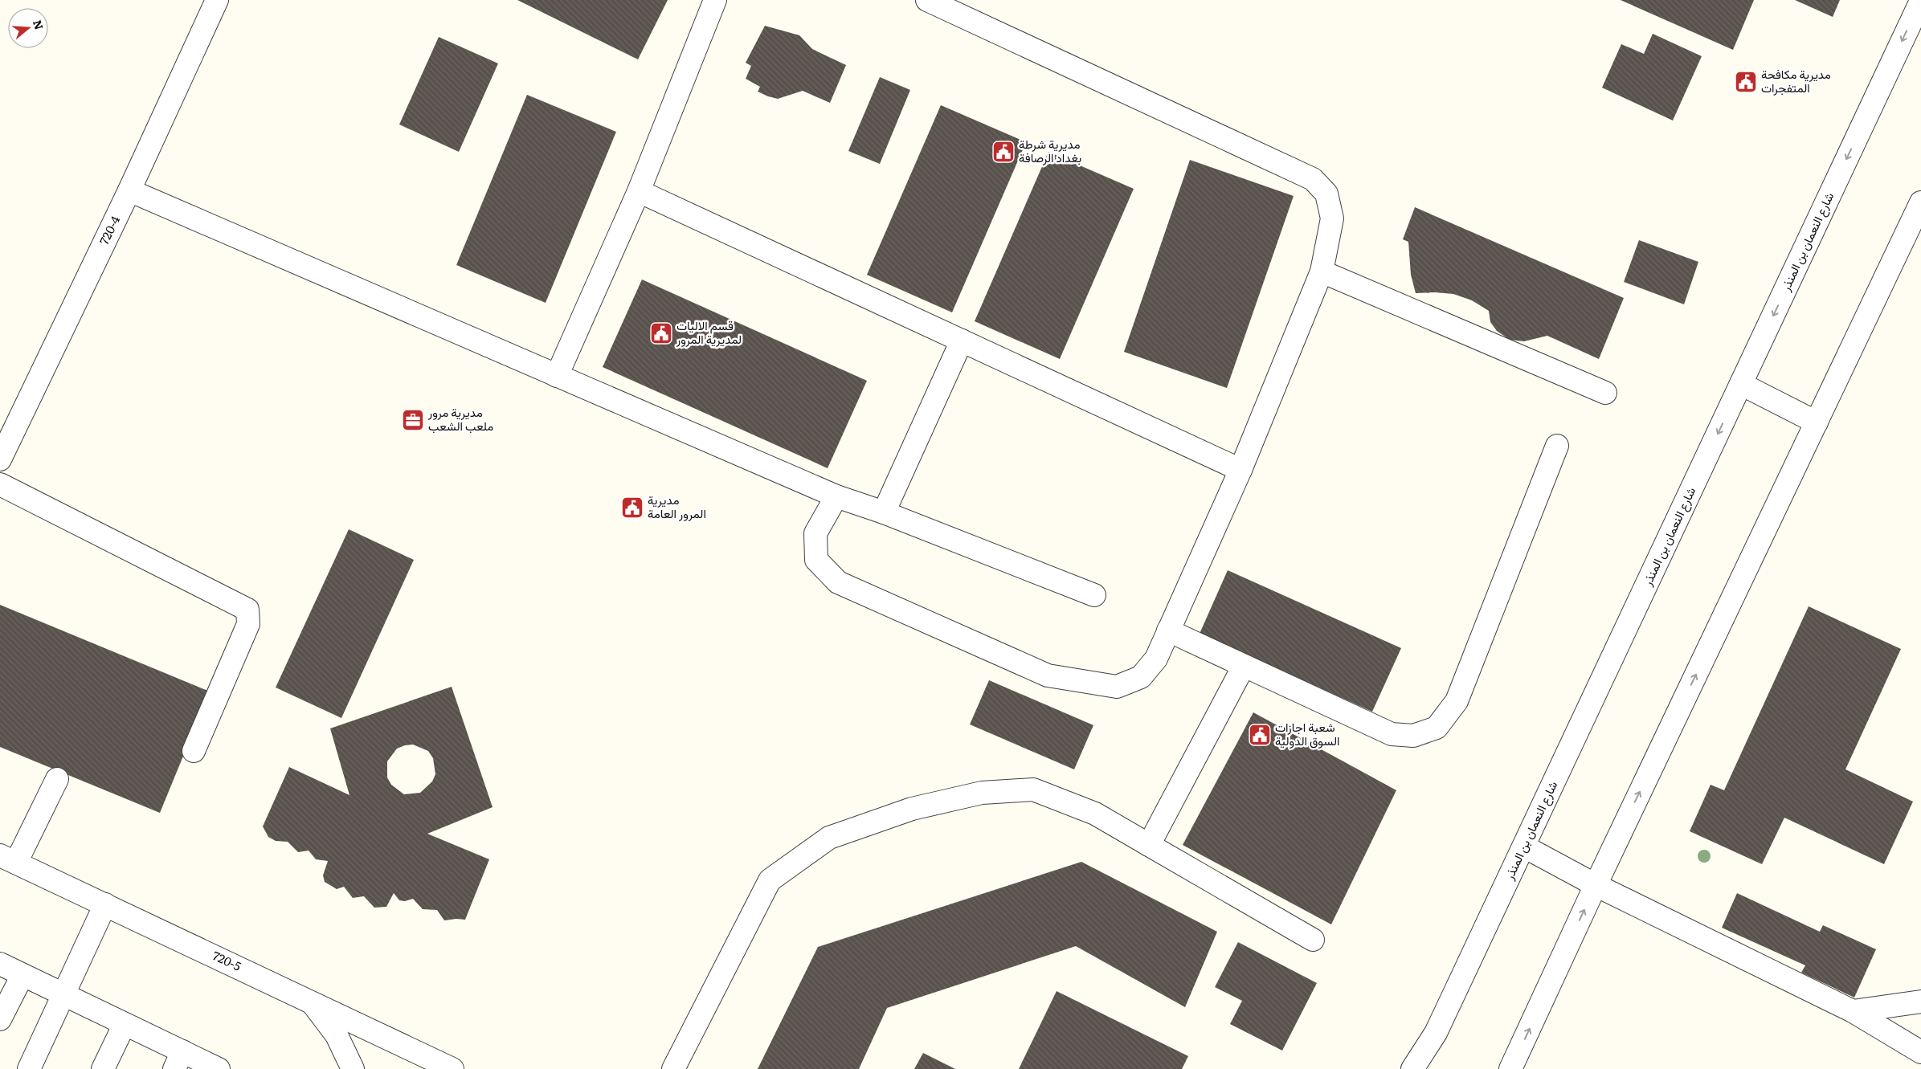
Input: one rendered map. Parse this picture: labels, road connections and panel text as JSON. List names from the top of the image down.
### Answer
{
  "streets": {
    "street": ["720-4", "شارع النعمان بن المنذر", "720-5"]
  },
  "places": {
    "public building": [
      "مديرية مكافحة المتفجرات",
      "مديرية شرطة بغداد الرصافة",
      "قسم الاليات لمديرية المرور",
      "مديرية المرور العامة",
      "شعبة اجازات السوق الدولية"
    ],
    "office": ["مديرية مرور ملعب الشعب"]
  },
  "north": "right"
}
